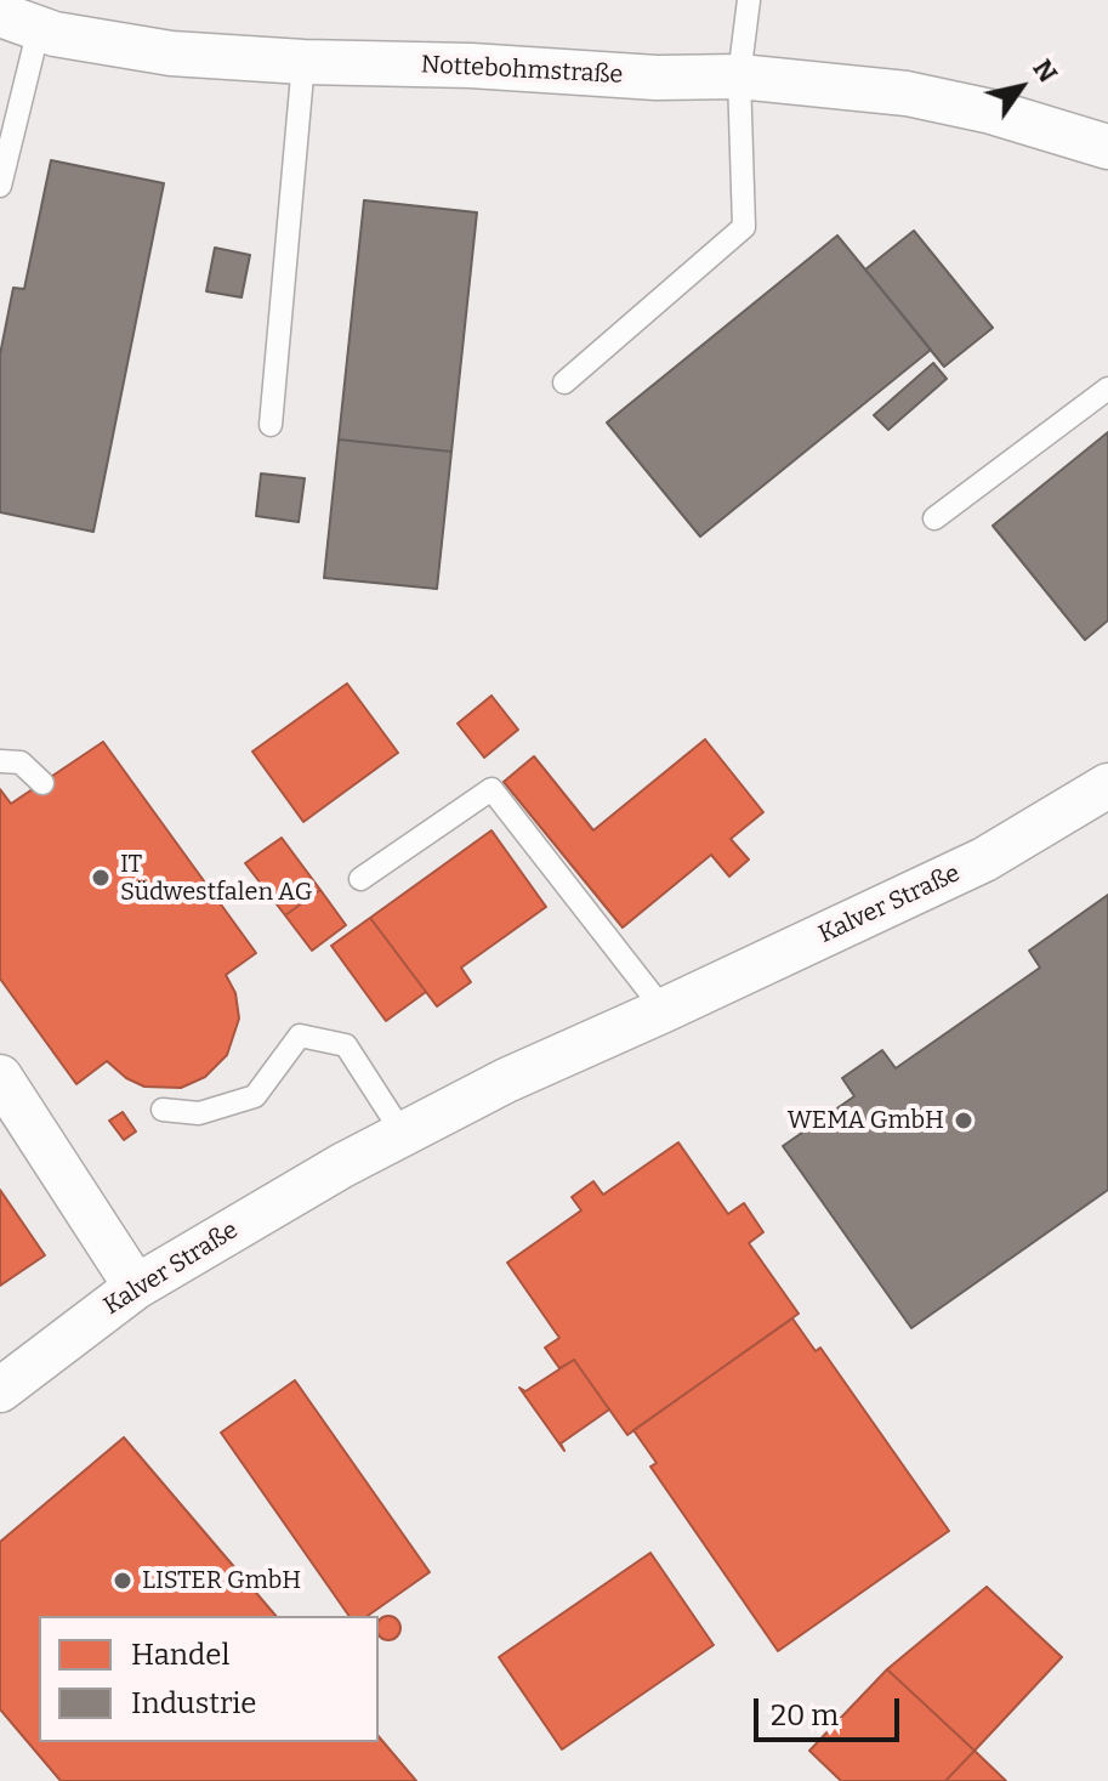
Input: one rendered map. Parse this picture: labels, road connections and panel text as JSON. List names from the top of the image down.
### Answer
{
  "streets": {
    "street": ["Nottebohmstraße", "Kalver Straße"]
  },
  "places": ["IT Südwestfalen AG", "WEMA GmbH", "LISTER GmbH"],
  "legend": ["Handel", "Industrie"],
  "scale_bar": "20 m",
  "north": "top right"
}
